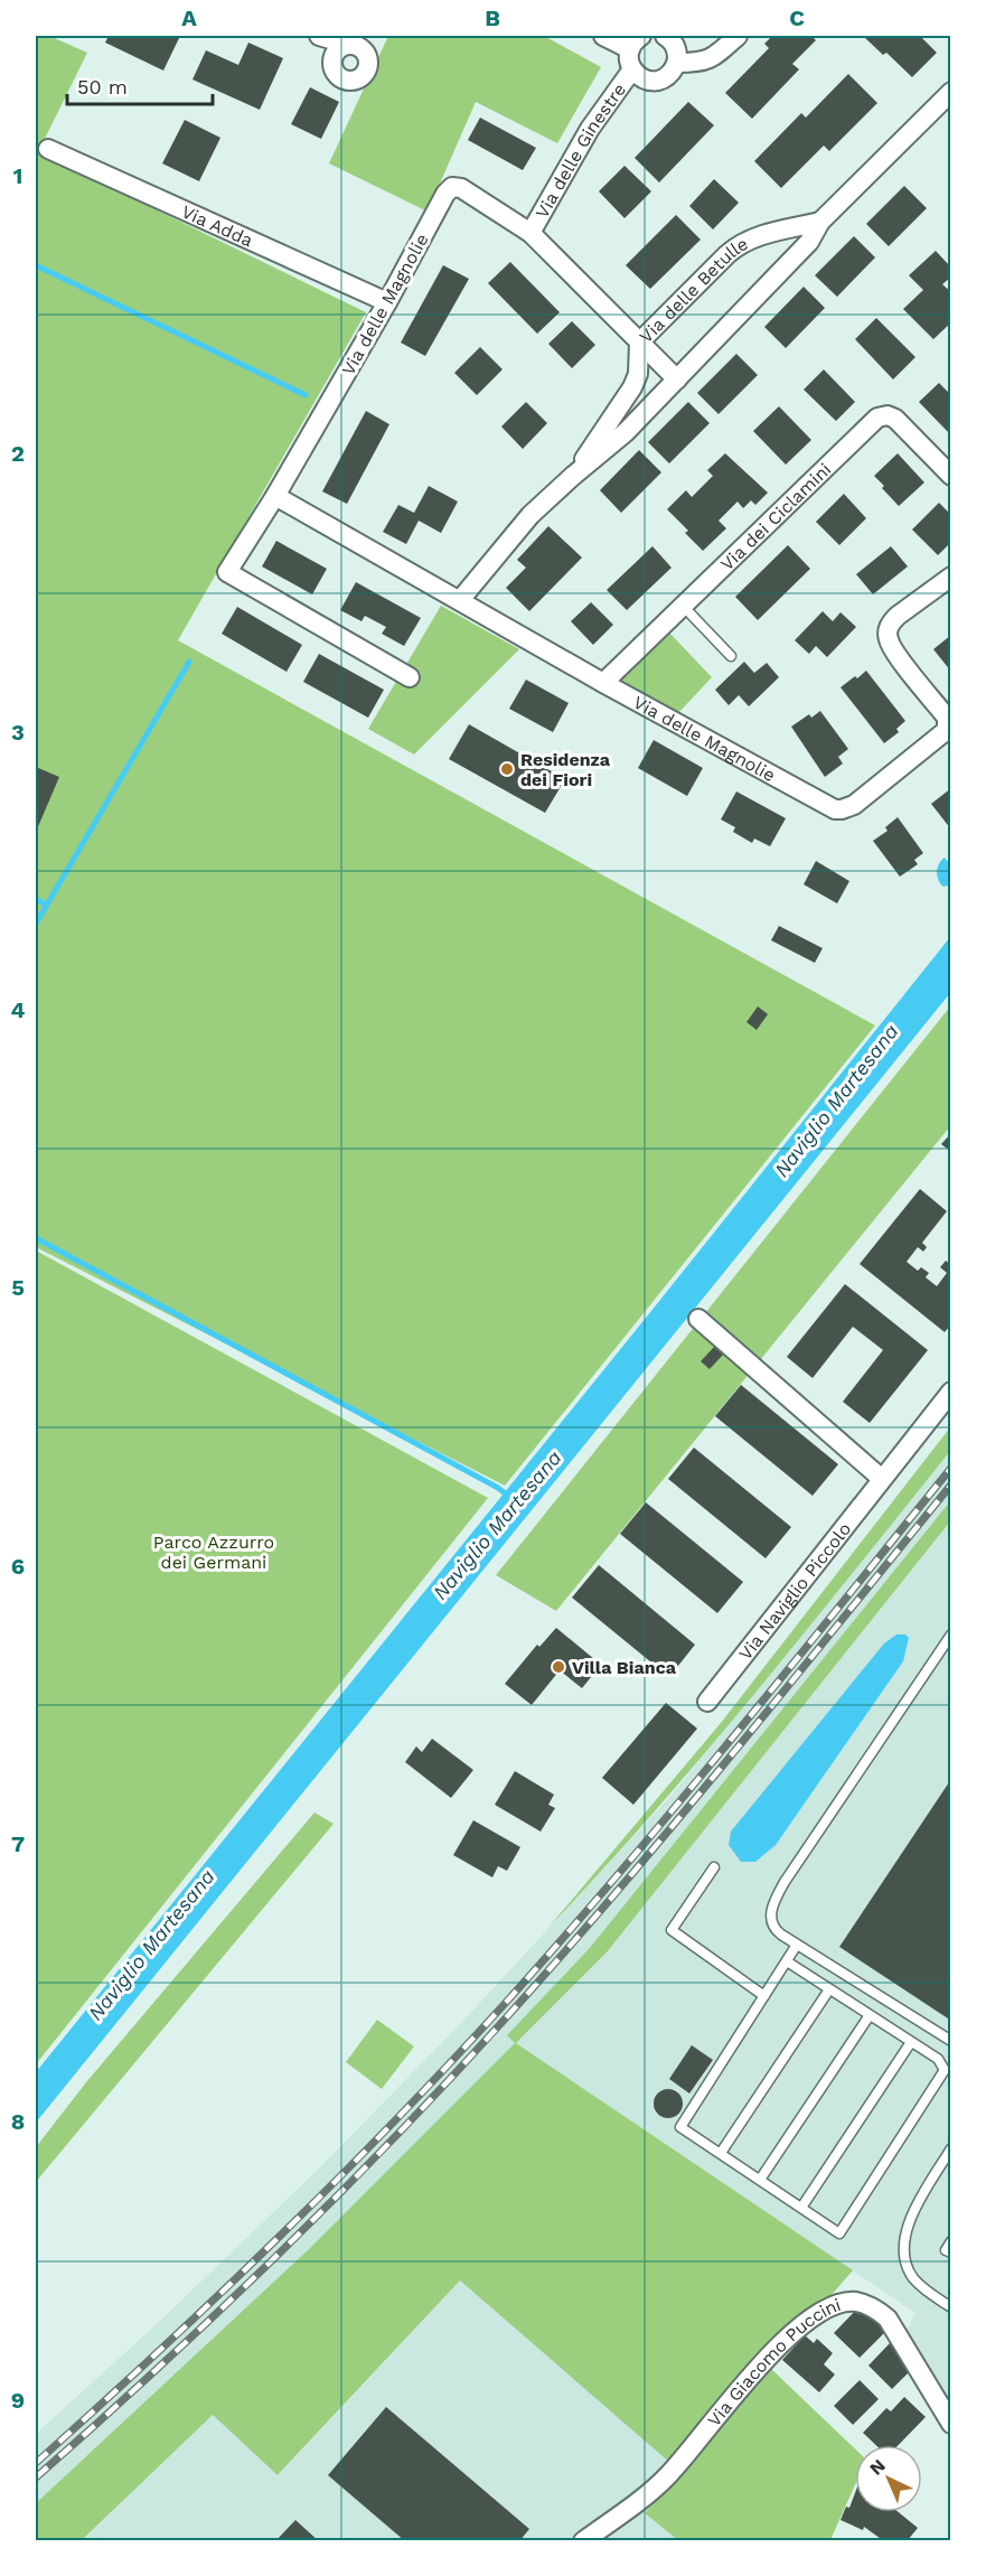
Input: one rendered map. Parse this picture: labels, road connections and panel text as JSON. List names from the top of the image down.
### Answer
{
  "streets": {
    "street": [
      "Via delle Ginestre",
      "Via Adda",
      "Via delle Betulle",
      "Via delle Magnolie",
      "Via dei Ciclamini",
      "Via Naviglio Piccolo",
      "Via Giacomo Puccini"
    ]
  },
  "crossings": [
    ["Via delle Ginestre", "Via delle Betulle"],
    ["Via delle Ginestre", "Via delle Magnolie"],
    ["Via Adda", "Via delle Magnolie"],
    ["Via delle Betulle", "Via delle Magnolie"],
    ["Via delle Magnolie", "Via dei Ciclamini"]
  ],
  "water": ["Naviglio Martesana"],
  "parks": ["Parco Azzurro dei Germani"],
  "places": ["Residenza dei Fiori", "Villa Bianca"],
  "scale_bar": "50 m",
  "north": "top left",
  "grid": {
    "columns": ["A", "B", "C"],
    "rows": [
      "1",
      "2",
      "3",
      "4",
      "5",
      "6",
      "7",
      "8",
      "9"
    ]
  }
}
